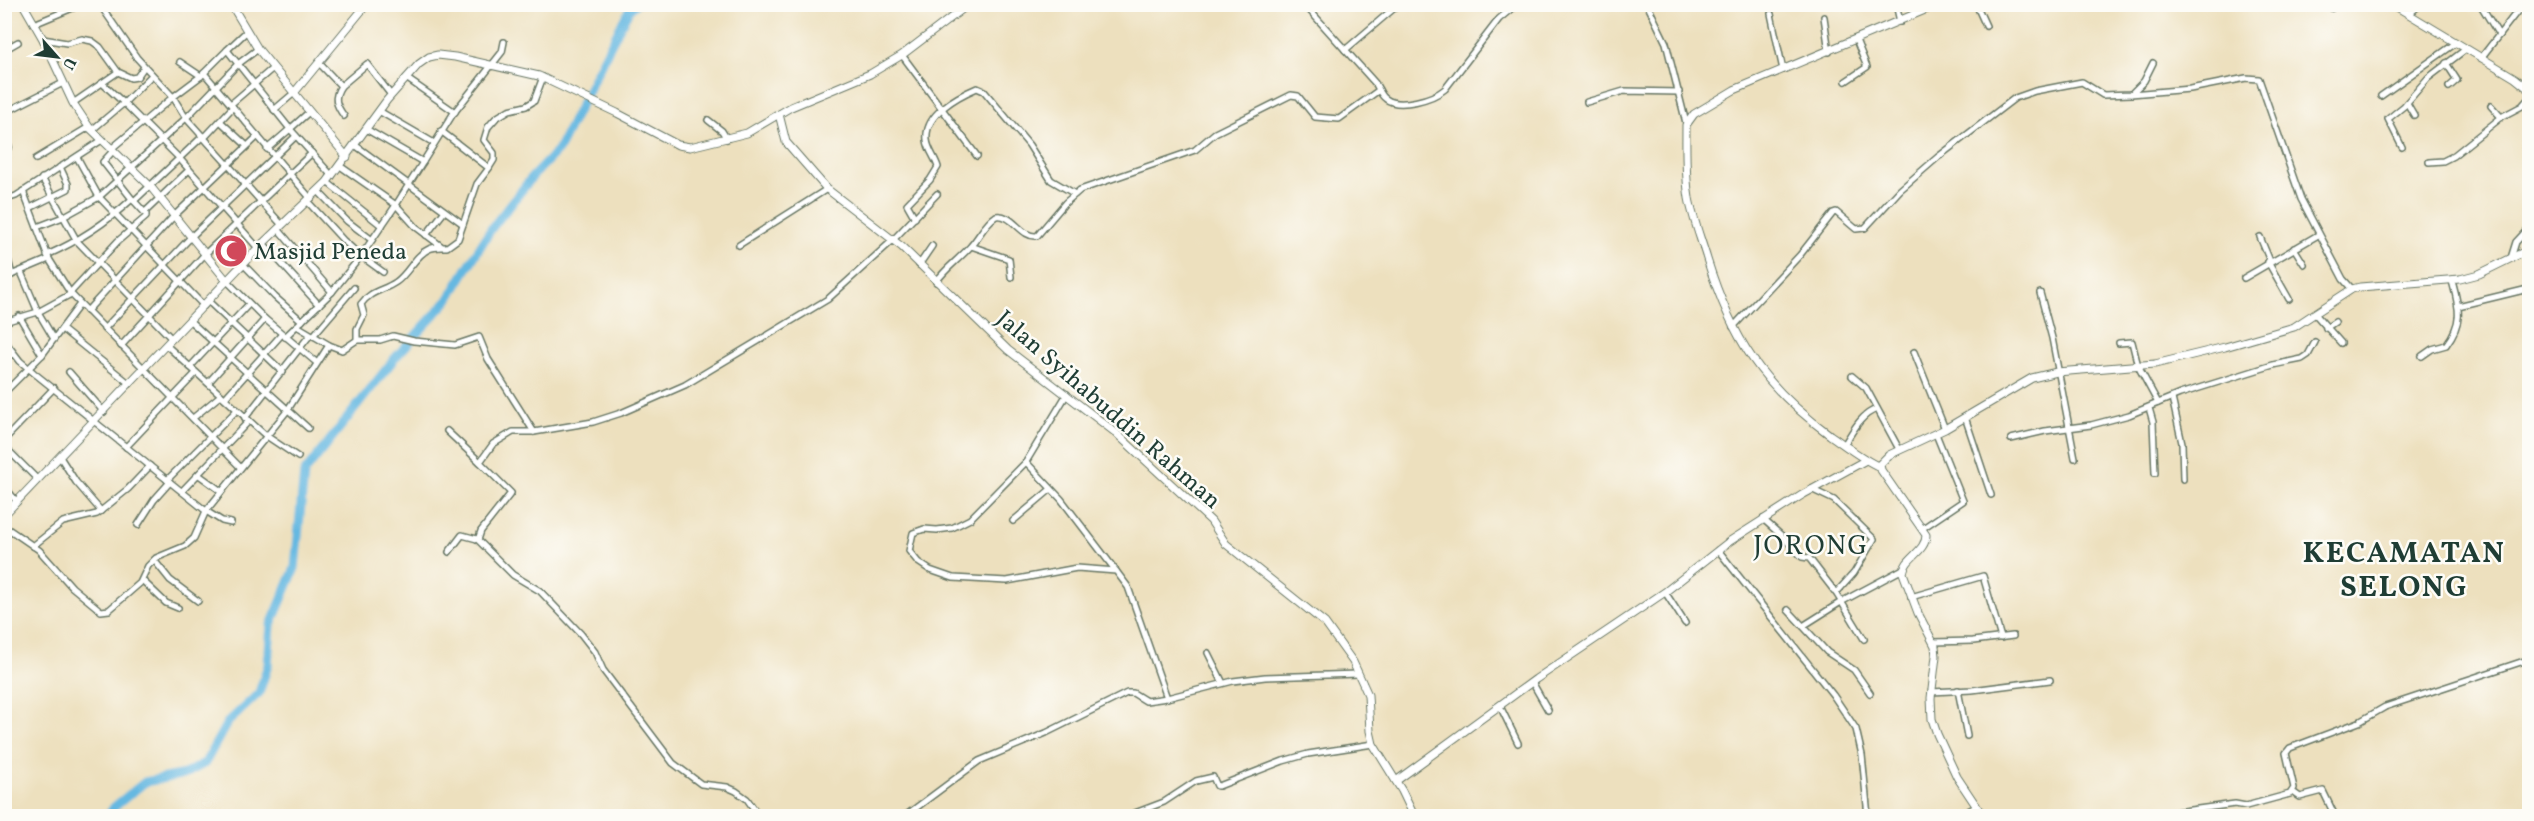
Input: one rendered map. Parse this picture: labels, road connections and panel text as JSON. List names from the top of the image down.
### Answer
{
  "streets": {
    "street": ["Jalan Syihabuddin Rahman"]
  },
  "districts": ["JORONG", "KECAMATAN SELONG"],
  "places": {
    "mosque": ["Masjid Peneda"]
  },
  "north": "bottom right"
}
